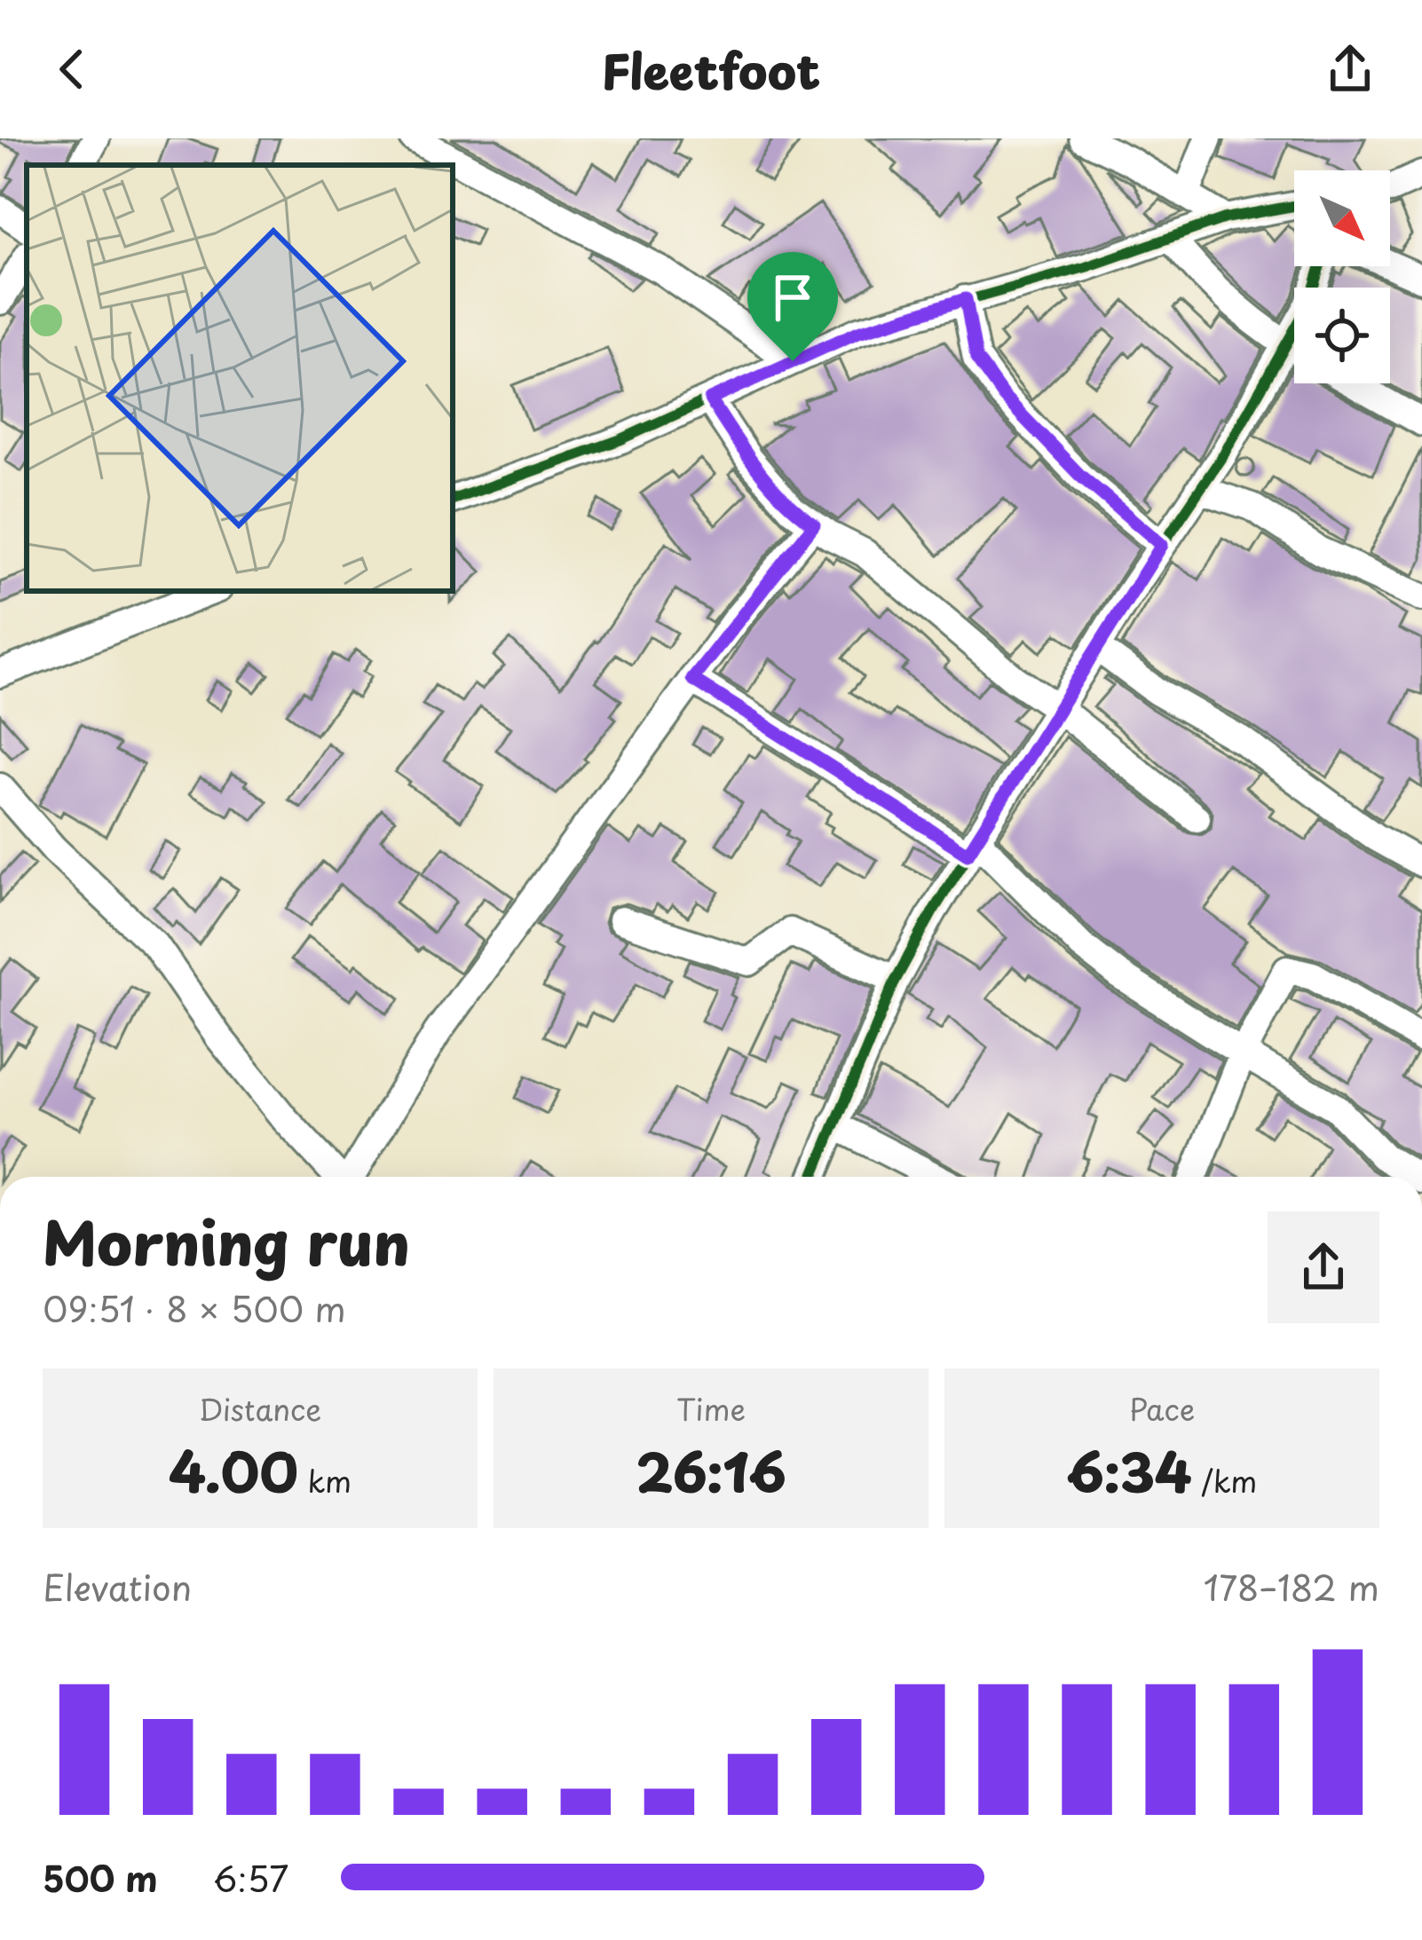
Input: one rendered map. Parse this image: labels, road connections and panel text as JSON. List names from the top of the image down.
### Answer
{
  "north": "bottom right",
  "page": {
    "header": "Fleetfoot",
    "heading": ["Morning run", "09:51 · 8 × 500 m"],
    "stats": [
      ["Distance", "4.00 km"],
      ["Time", "26:16"],
      ["Pace", "6:34 /km"]
    ],
    "chart": ["Elevation", "178–182 m"],
    "list": [
      {
        "name": "500 m",
        "note": "6:57"
      }
    ]
  }
}
